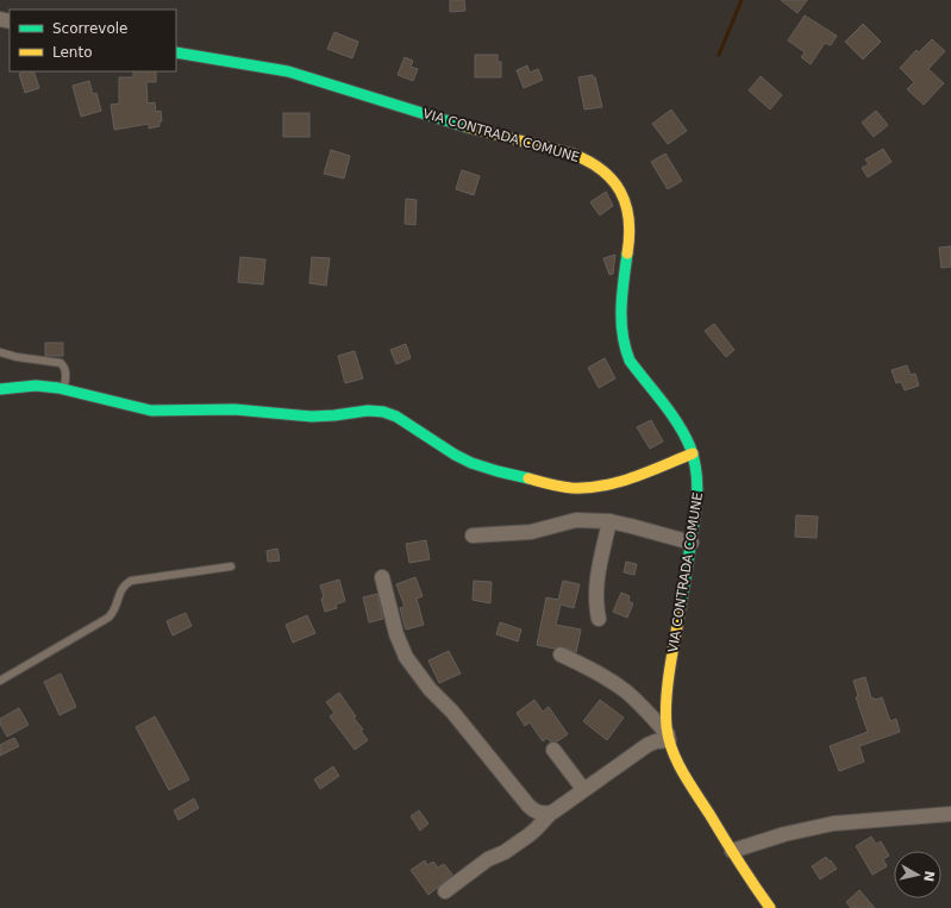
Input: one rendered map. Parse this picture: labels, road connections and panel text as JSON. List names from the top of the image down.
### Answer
{
  "streets": {
    "street": ["VIA CONTRADA COMUNE"]
  },
  "legend": ["Scorrevole", "Lento"],
  "north": "right"
}
